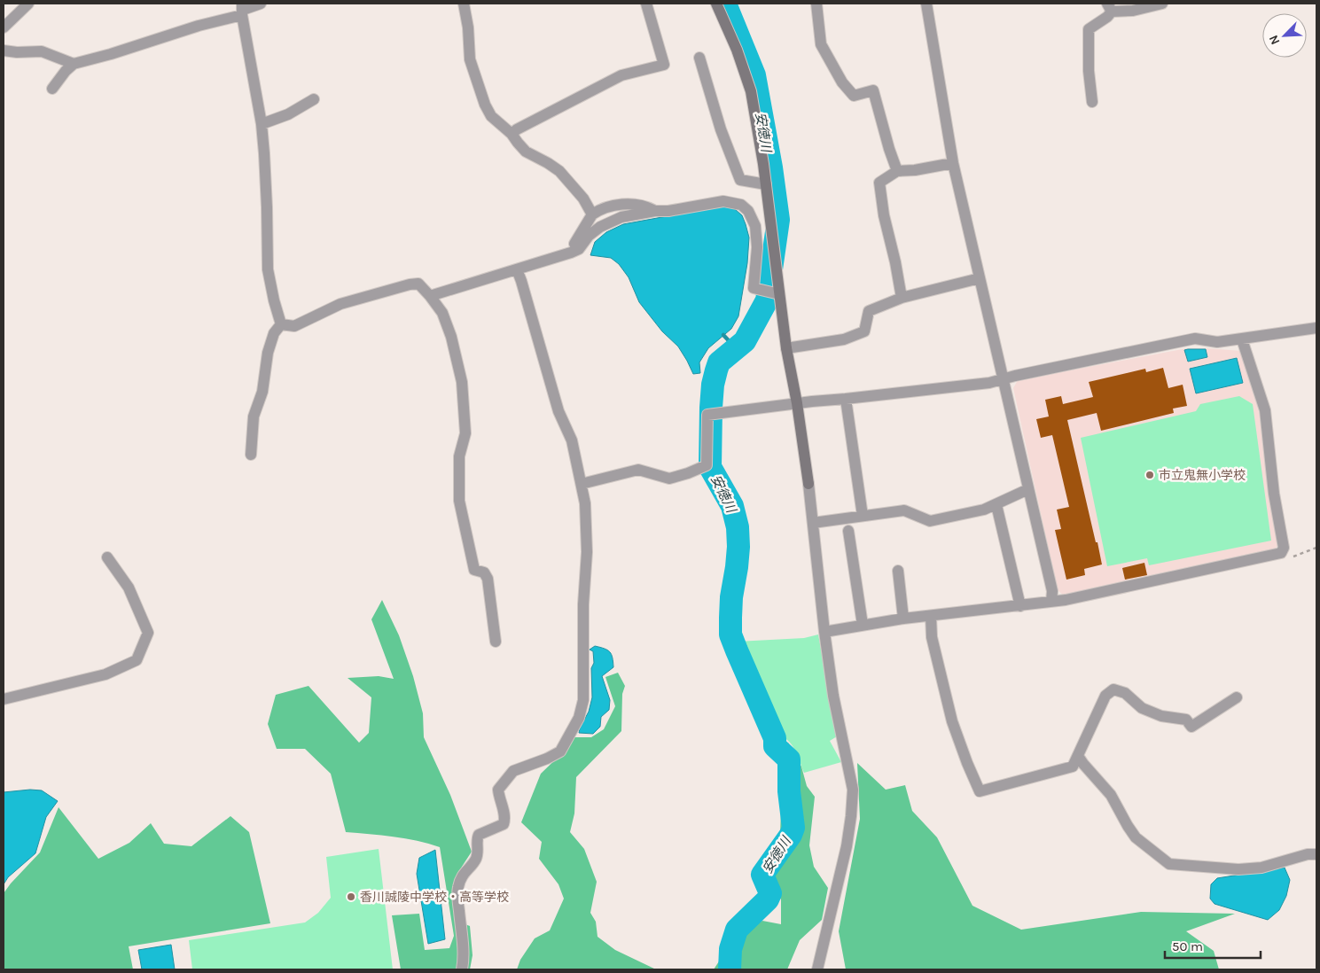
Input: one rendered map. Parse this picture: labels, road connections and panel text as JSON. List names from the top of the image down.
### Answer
{
  "water": ["安徳川"],
  "places": ["市立鬼無小学校", "香川誠陵中学校・高等学校"],
  "scale_bar": "50 m",
  "north": "bottom left"
}
